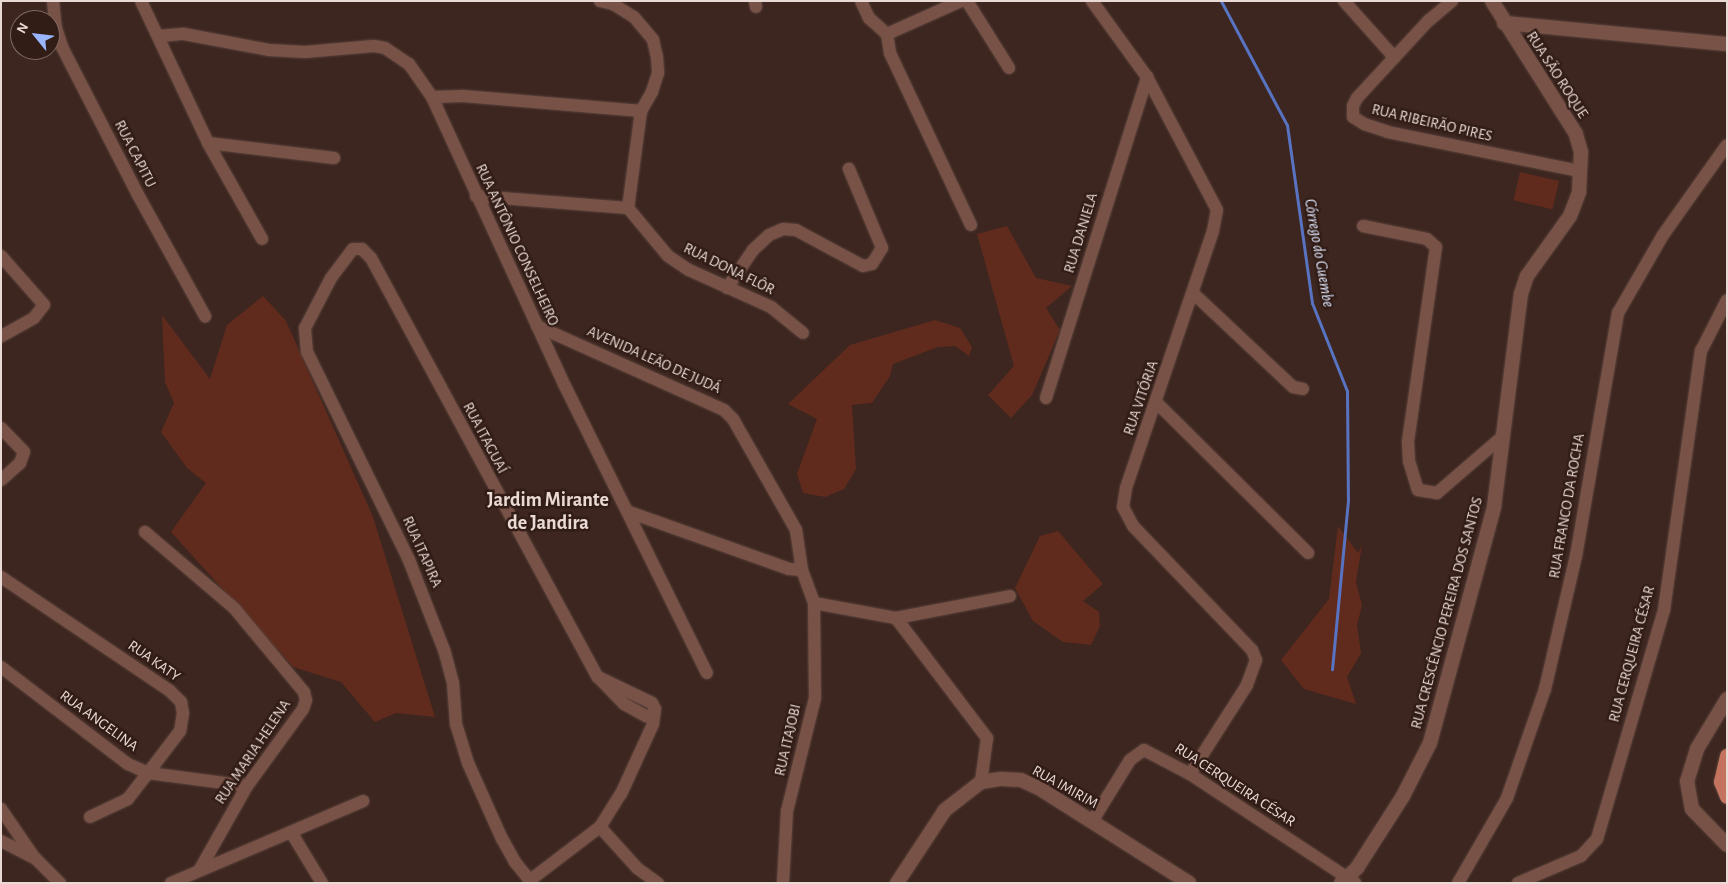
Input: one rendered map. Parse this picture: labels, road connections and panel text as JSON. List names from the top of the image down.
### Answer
{
  "streets": {
    "street": [
      "RUA SÃO ROQUE",
      "RUA RIBEIRÃO PIRES",
      "RUA CAPITU",
      "RUA DANIELA",
      "RUA ANTÔNIO CONSELHEIRO",
      "RUA DONA FLÔR",
      "AVENIDA LEÃO DE JUDÁ",
      "RUA VITÓRIA",
      "RUA ITAGUAÍ",
      "RUA FRANCO DA ROCHA",
      "RUA ITAPIRA",
      "RUA CRESCÊNCIO PEREIRA DOS SANTOS",
      "RUA CERQUEIRA CÉSAR",
      "RUA KATY",
      "RUA ANGELINA",
      "RUA ITAJOBI",
      "RUA MARIA HELENA",
      "RUA IMIRIM"
    ]
  },
  "crossings": [
    ["RUA SÃO ROQUE", "RUA RIBEIRÃO PIRES"],
    ["RUA SÃO ROQUE", "RUA CRESCÊNCIO PEREIRA DOS SANTOS"],
    ["RUA RIBEIRÃO PIRES", "RUA CRESCÊNCIO PEREIRA DOS SANTOS"],
    ["RUA DANIELA", "RUA VITÓRIA"],
    ["RUA ANTÔNIO CONSELHEIRO", "AVENIDA LEÃO DE JUDÁ"],
    ["AVENIDA LEÃO DE JUDÁ", "RUA ITAJOBI"],
    ["RUA VITÓRIA", "RUA CERQUEIRA CÉSAR"],
    ["RUA ITAGUAÍ", "RUA ITAPIRA"],
    ["RUA CRESCÊNCIO PEREIRA DOS SANTOS", "RUA CERQUEIRA CÉSAR"],
    ["RUA CERQUEIRA CÉSAR", "RUA IMIRIM"],
    ["RUA KATY", "RUA ANGELINA"],
    ["RUA ANGELINA", "RUA MARIA HELENA"]
  ],
  "districts": ["Jardim Mirante de Jandira"],
  "water": ["Córrego do Guembe"],
  "north": "top left"
}
